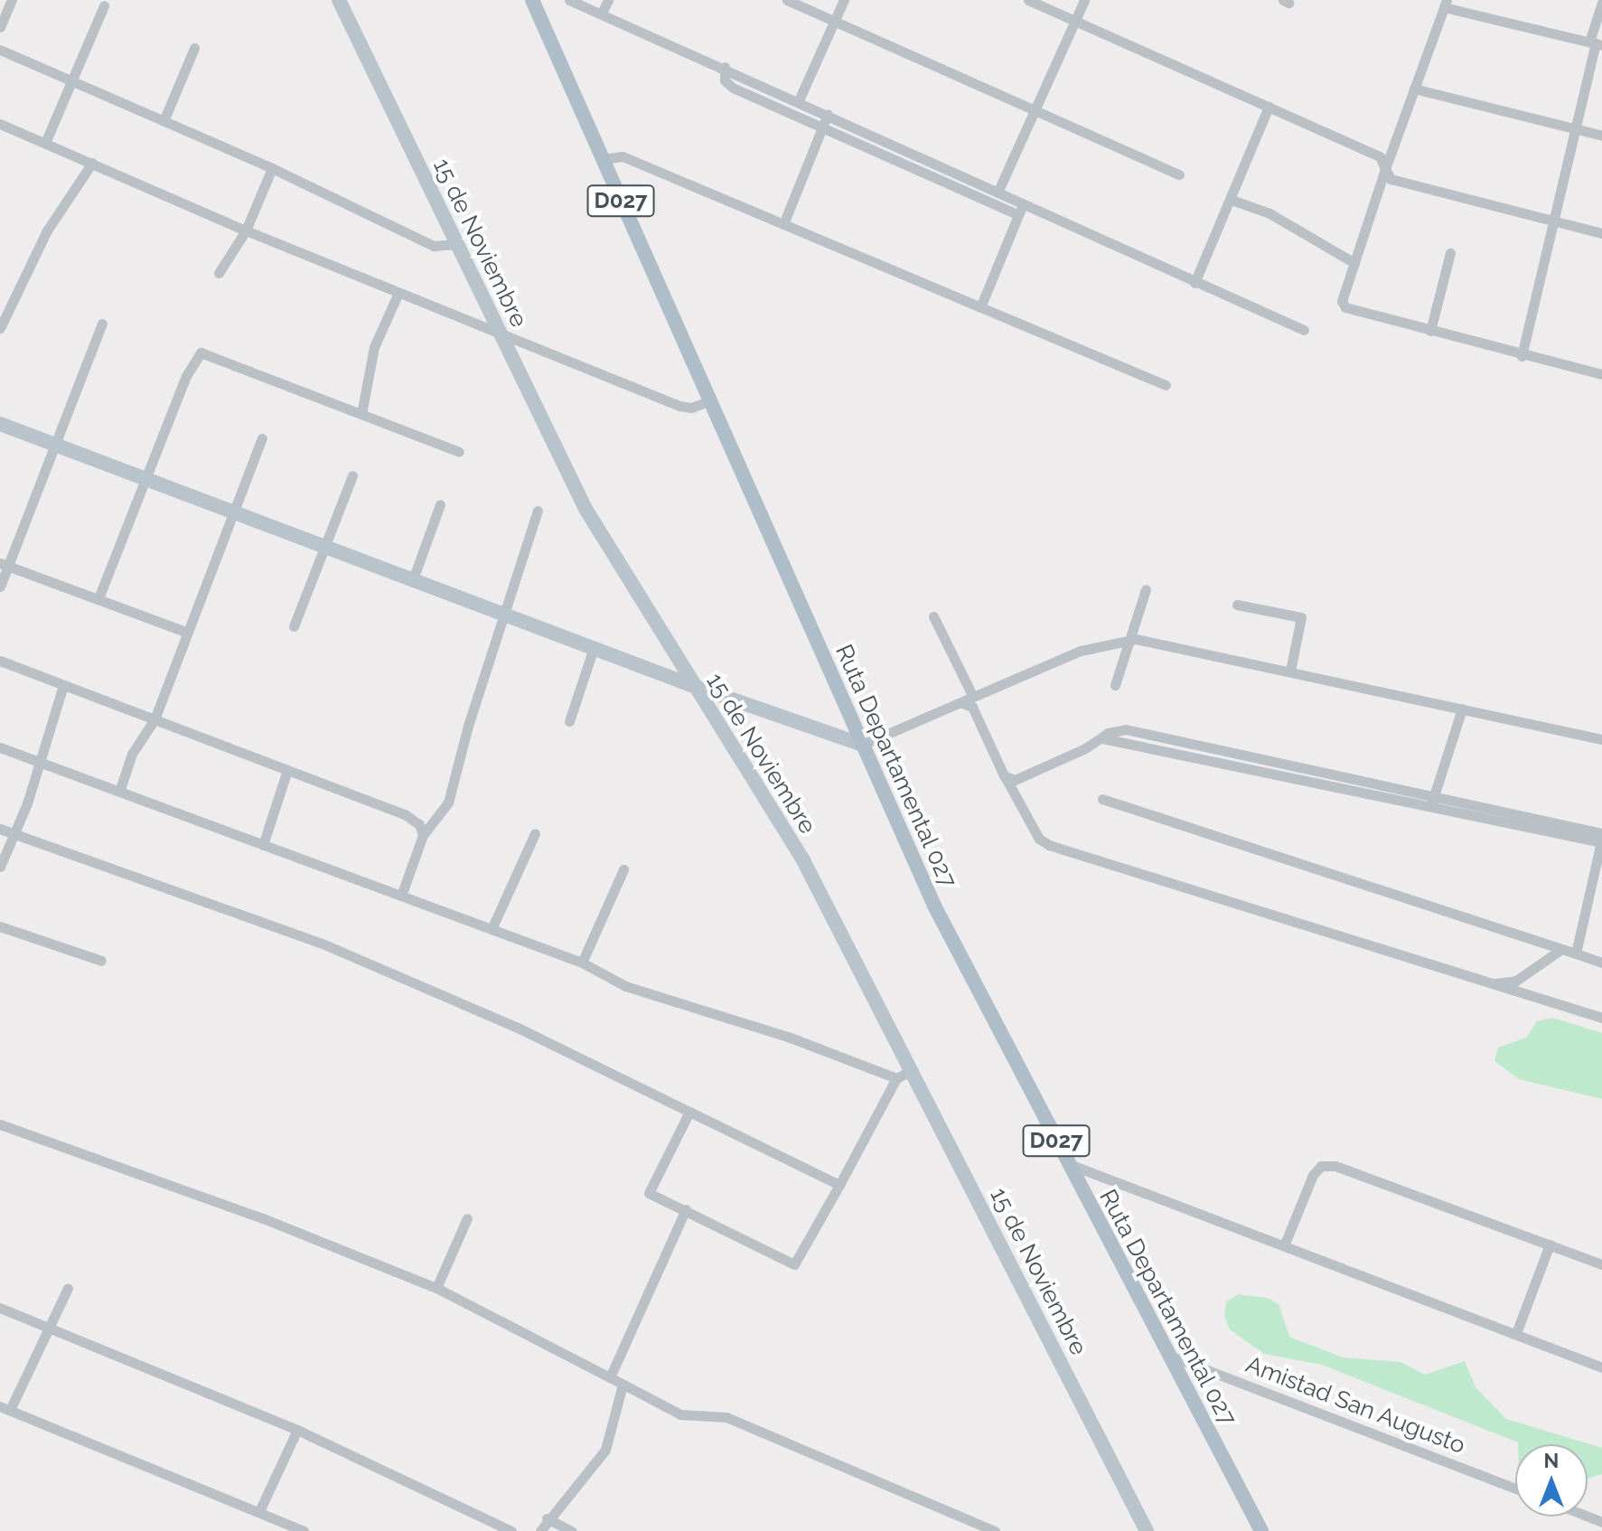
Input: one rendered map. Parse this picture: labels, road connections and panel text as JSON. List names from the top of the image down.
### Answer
{
  "streets": {
    "main road": ["D027", "Ruta Departamental 027"],
    "street": ["15 de Noviembre", "Amistad San Augusto"]
  },
  "crossings": [
    ["Ruta Departamental 027", "Amistad San Augusto"]
  ],
  "north": "top"
}
